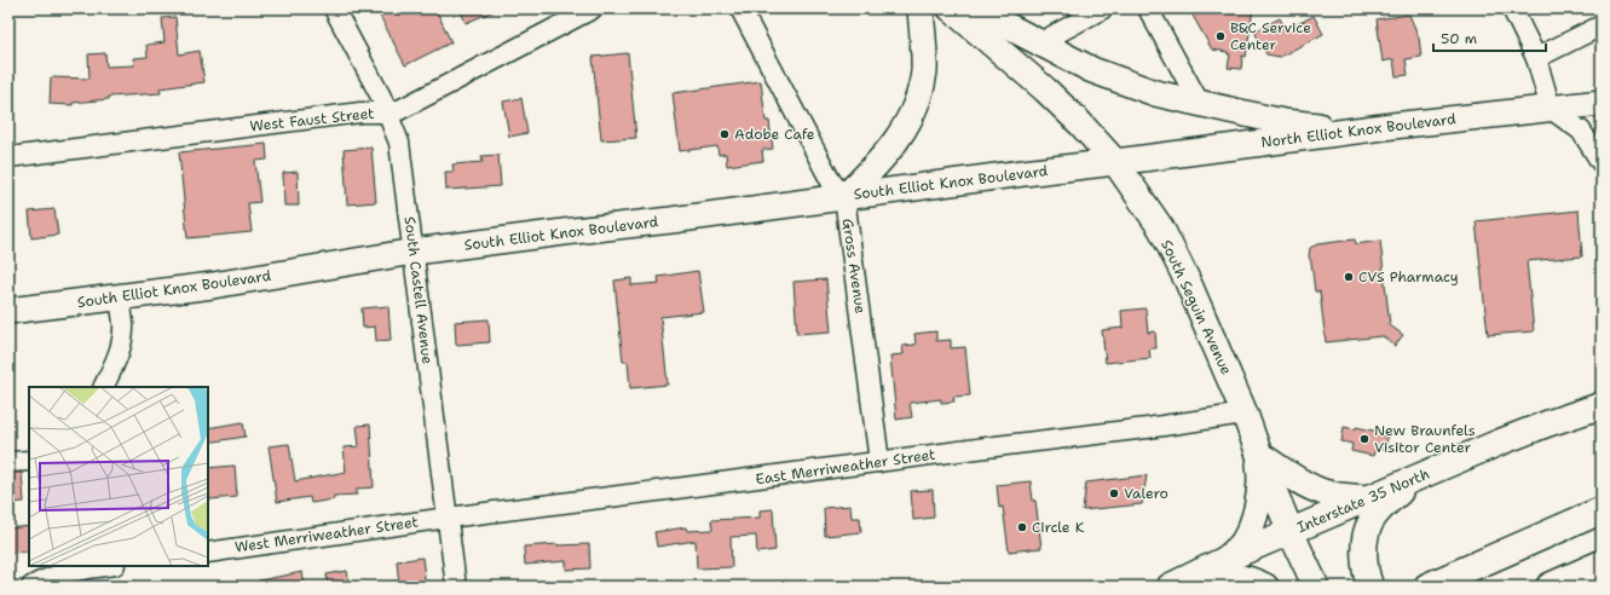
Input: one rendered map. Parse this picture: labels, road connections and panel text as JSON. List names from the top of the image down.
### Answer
{
  "streets": {
    "main road": [
      "North Elliot Knox Boulevard",
      "South Elliot Knox Boulevard",
      "South Seguin Avenue",
      "Interstate 35 North"
    ],
    "street": [
      "West Faust Street",
      "Gross Avenue",
      "South Castell Avenue",
      "East Merriweather Street",
      "West Merriweather Street"
    ]
  },
  "crossings": [
    ["West Faust Street", "South Castell Avenue"],
    ["North Elliot Knox Boulevard", "South Elliot Knox Boulevard"],
    ["North Elliot Knox Boulevard", "South Seguin Avenue"],
    ["South Elliot Knox Boulevard", "Gross Avenue"],
    ["South Elliot Knox Boulevard", "South Castell Avenue"],
    ["South Elliot Knox Boulevard", "South Seguin Avenue"],
    ["Gross Avenue", "East Merriweather Street"],
    ["South Castell Avenue", "East Merriweather Street"],
    ["South Castell Avenue", "West Merriweather Street"],
    ["South Seguin Avenue", "East Merriweather Street"],
    ["South Seguin Avenue", "Interstate 35 North"],
    ["East Merriweather Street", "West Merriweather Street"]
  ],
  "places": [
    "B&C Service Center",
    "Adobe Cafe",
    "CVS Pharmacy",
    "New Braunfels Visitor Center",
    "Valero",
    "Circle K"
  ],
  "scale_bar": "50 m"
}
